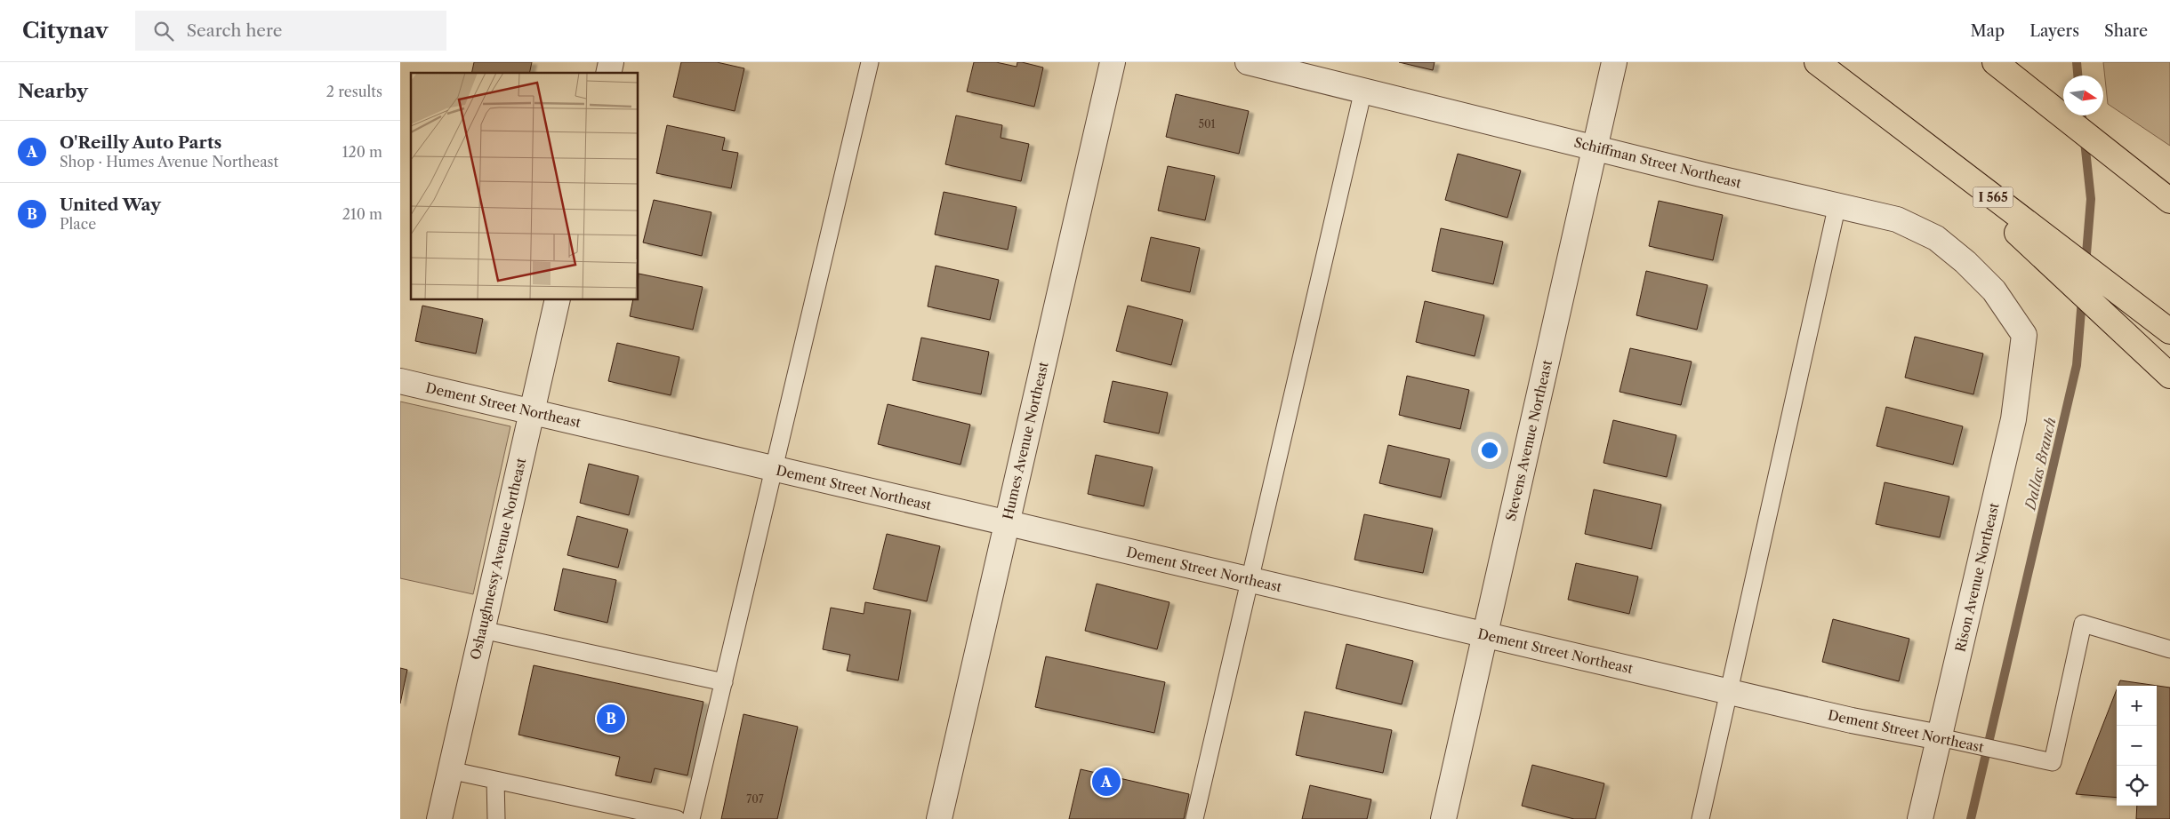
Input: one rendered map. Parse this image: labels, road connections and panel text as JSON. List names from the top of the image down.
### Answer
{
  "streets": {
    "highway": ["I 565"],
    "street": [
      "Schiffman Street Northeast",
      "Dement Street Northeast",
      "Humes Avenue Northeast",
      "Stevens Avenue Northeast",
      "Oshaughnessy Avenue Northeast",
      "Rison Avenue Northeast"
    ]
  },
  "crossings": [
    ["Schiffman Street Northeast", "Stevens Avenue Northeast"],
    ["Schiffman Street Northeast", "Rison Avenue Northeast"],
    ["Dement Street Northeast", "Humes Avenue Northeast"],
    ["Dement Street Northeast", "Stevens Avenue Northeast"],
    ["Dement Street Northeast", "Oshaughnessy Avenue Northeast"],
    ["Dement Street Northeast", "Rison Avenue Northeast"]
  ],
  "water": ["Dallas Branch"],
  "house_numbers": ["501", "707"],
  "north": "right",
  "page": {
    "header": "Citynav",
    "search": "Search here",
    "nav": ["Map", "Layers", "Share"],
    "heading": ["Nearby", "2 results"],
    "list": [
      {
        "mark": "A",
        "name": "O'Reilly Auto Parts",
        "note": "Shop · Humes Avenue Northeast",
        "value": "120 m"
      },
      {
        "mark": "B",
        "name": "United Way",
        "note": "Place",
        "value": "210 m"
      }
    ],
    "map_buttons": ["+", "−"],
    "pins": ["B", "A"]
  }
}
